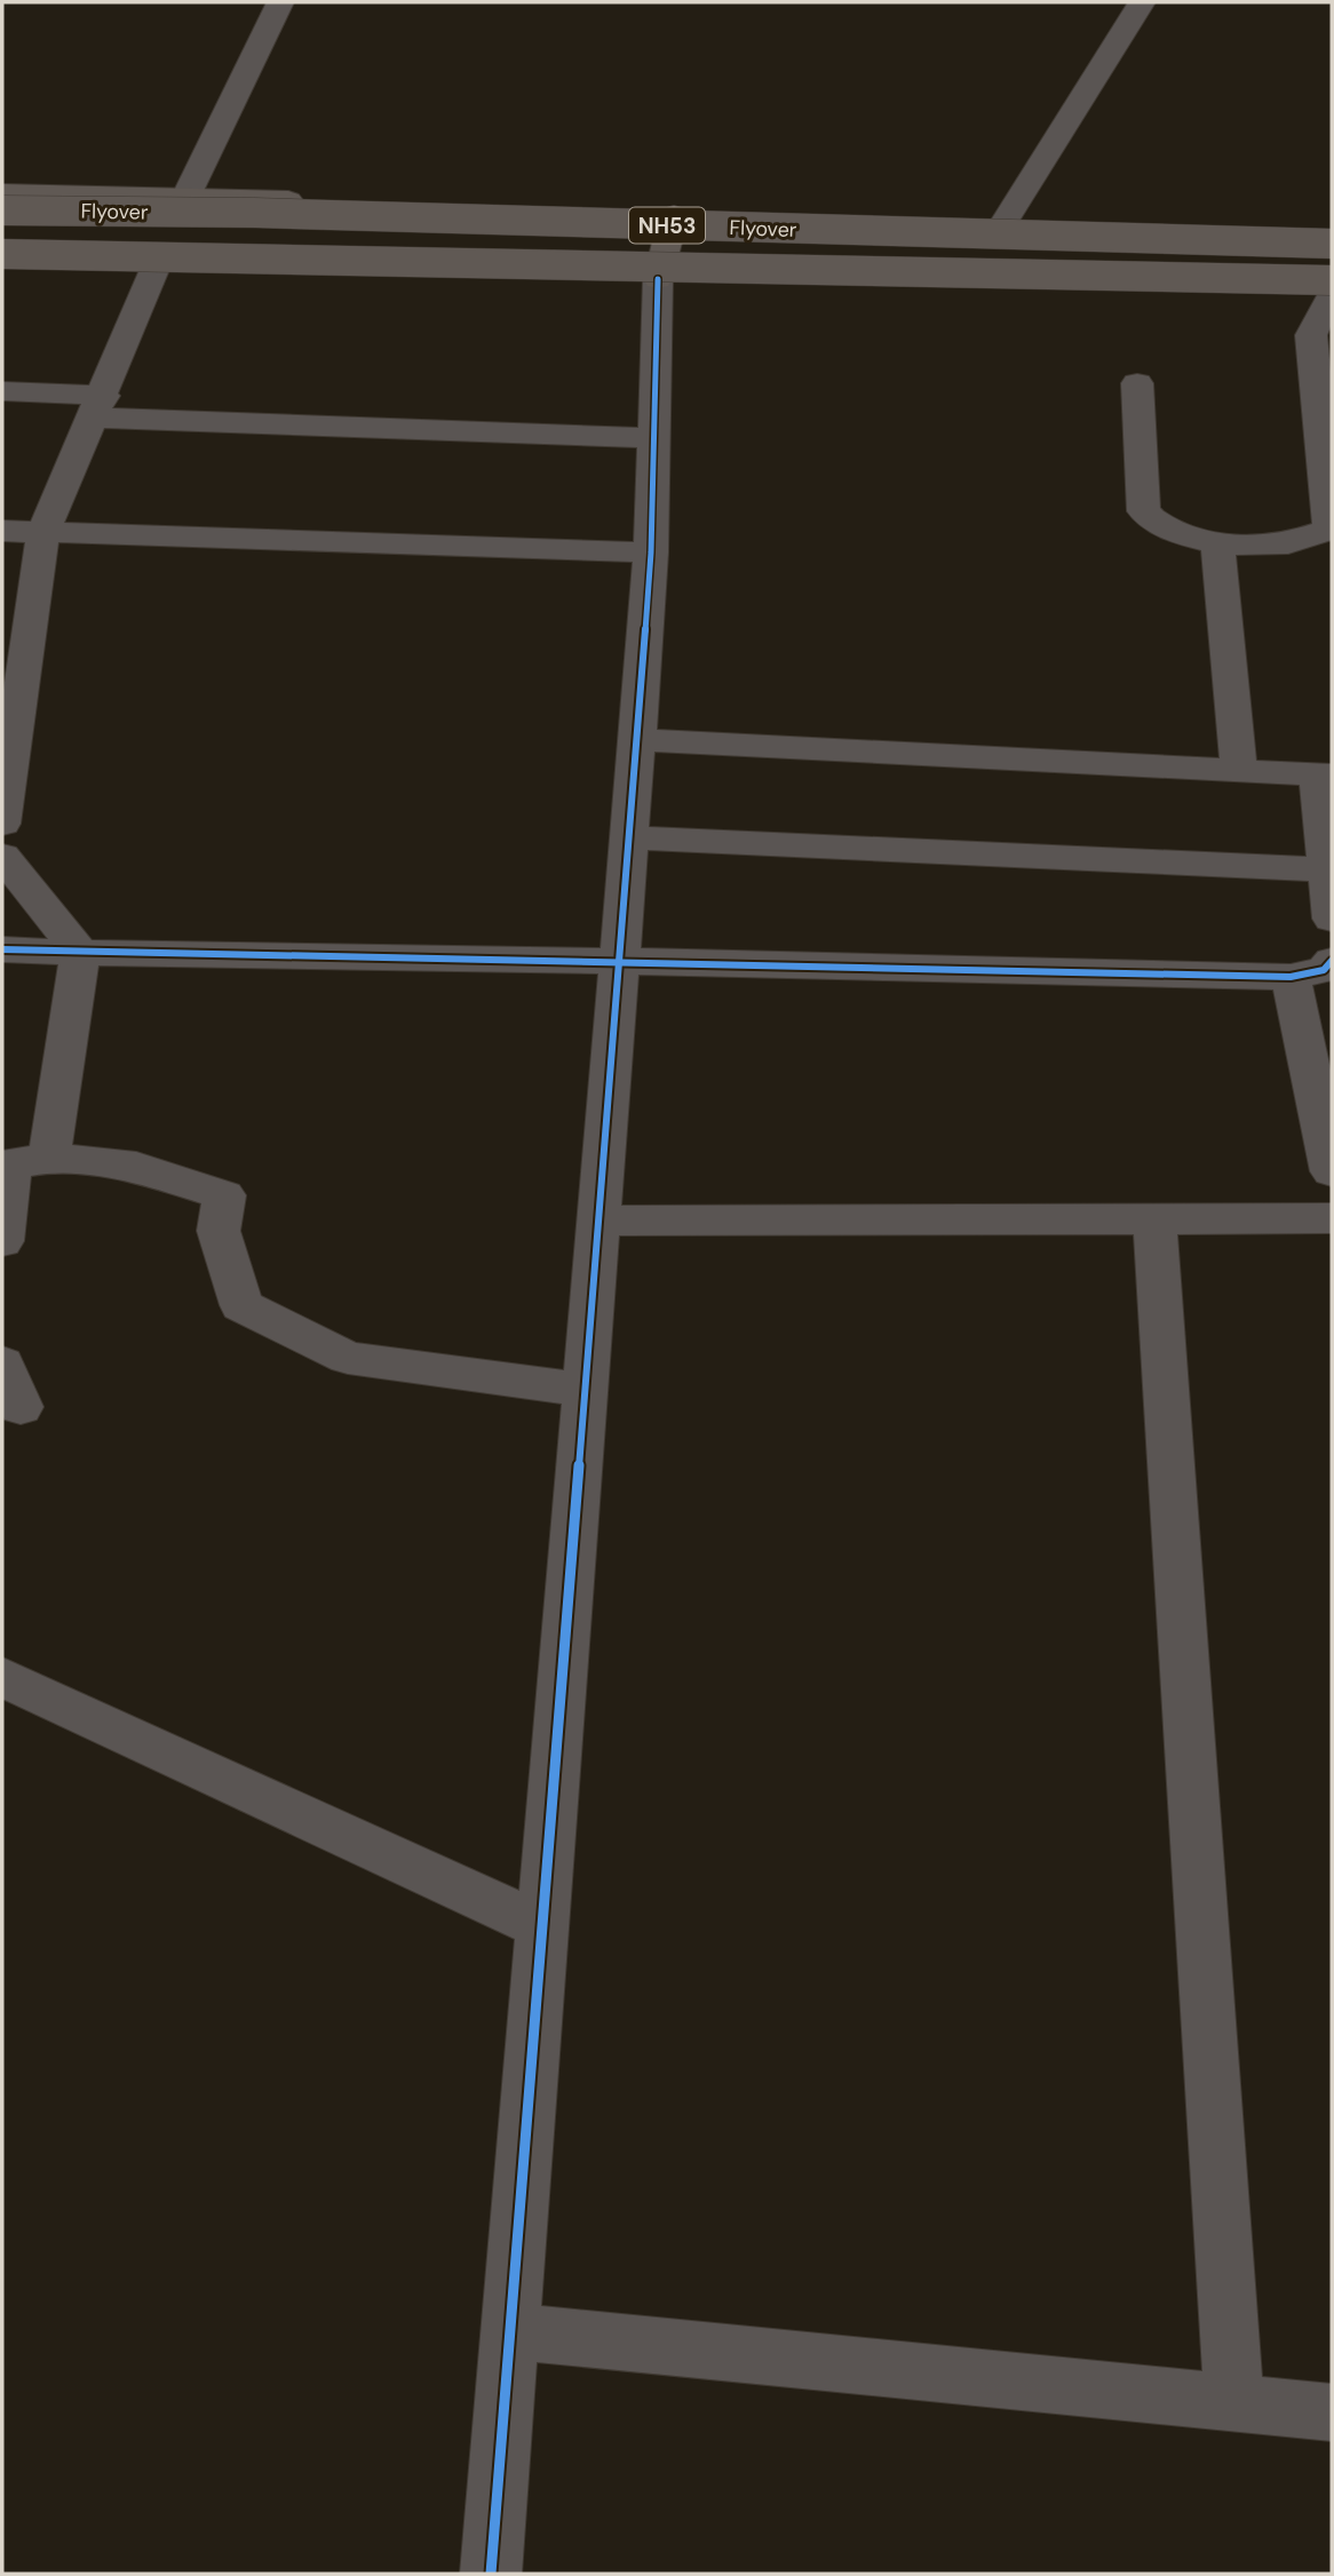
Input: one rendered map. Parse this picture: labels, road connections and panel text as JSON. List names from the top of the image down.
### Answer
{
  "streets": {
    "highway": ["Flyover", "NH53"]
  },
  "crossings": [
    ["Flyover", "NH53"]
  ]
}
